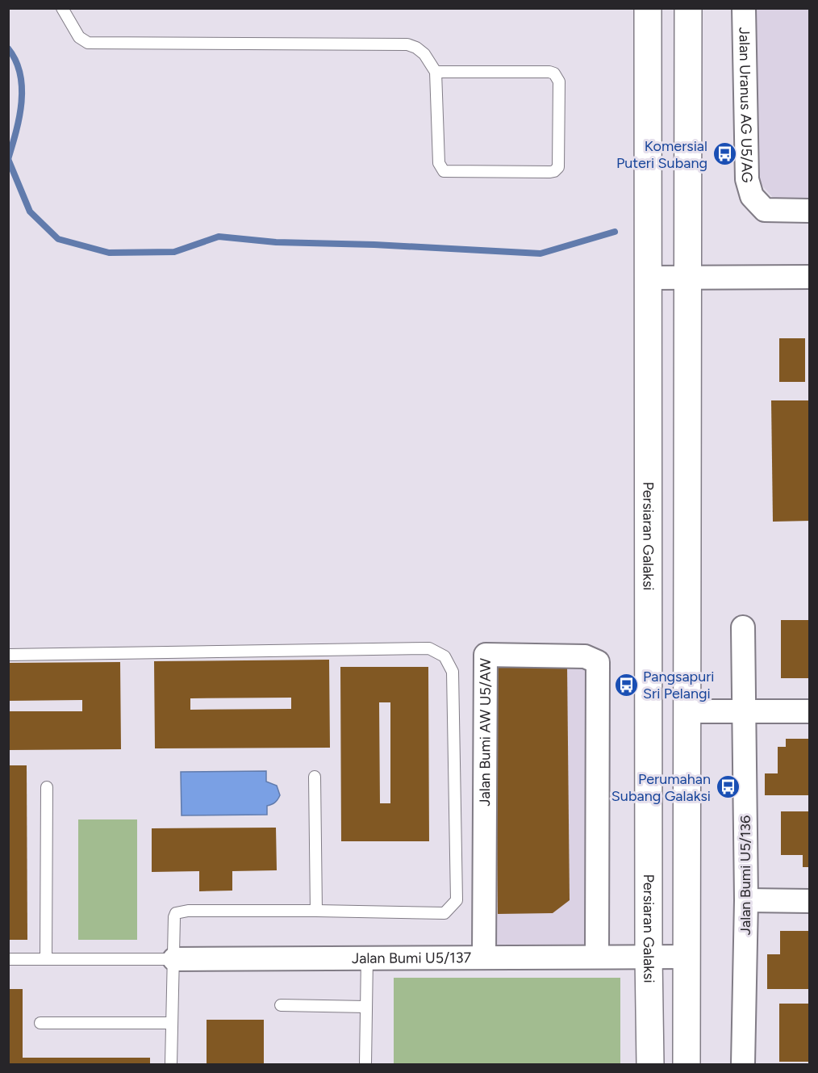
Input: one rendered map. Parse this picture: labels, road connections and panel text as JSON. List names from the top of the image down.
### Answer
{
  "streets": {
    "main road": ["Persiaran Galaksi"],
    "street": [
      "Jalan Uranus AG U5/AG",
      "Jalan Bumi AW U5/AW",
      "Jalan Bumi U5/136",
      "Jalan Bumi U5/137"
    ]
  },
  "crossings": [
    ["Persiaran Galaksi", "Jalan Bumi U5/137"],
    ["Jalan Bumi AW U5/AW", "Jalan Bumi U5/137"]
  ],
  "places": {
    "bus stop": ["Komersial Puteri Subang", "Pangsapuri Sri Pelangi", "Perumahan Subang Galaksi"]
  }
}
